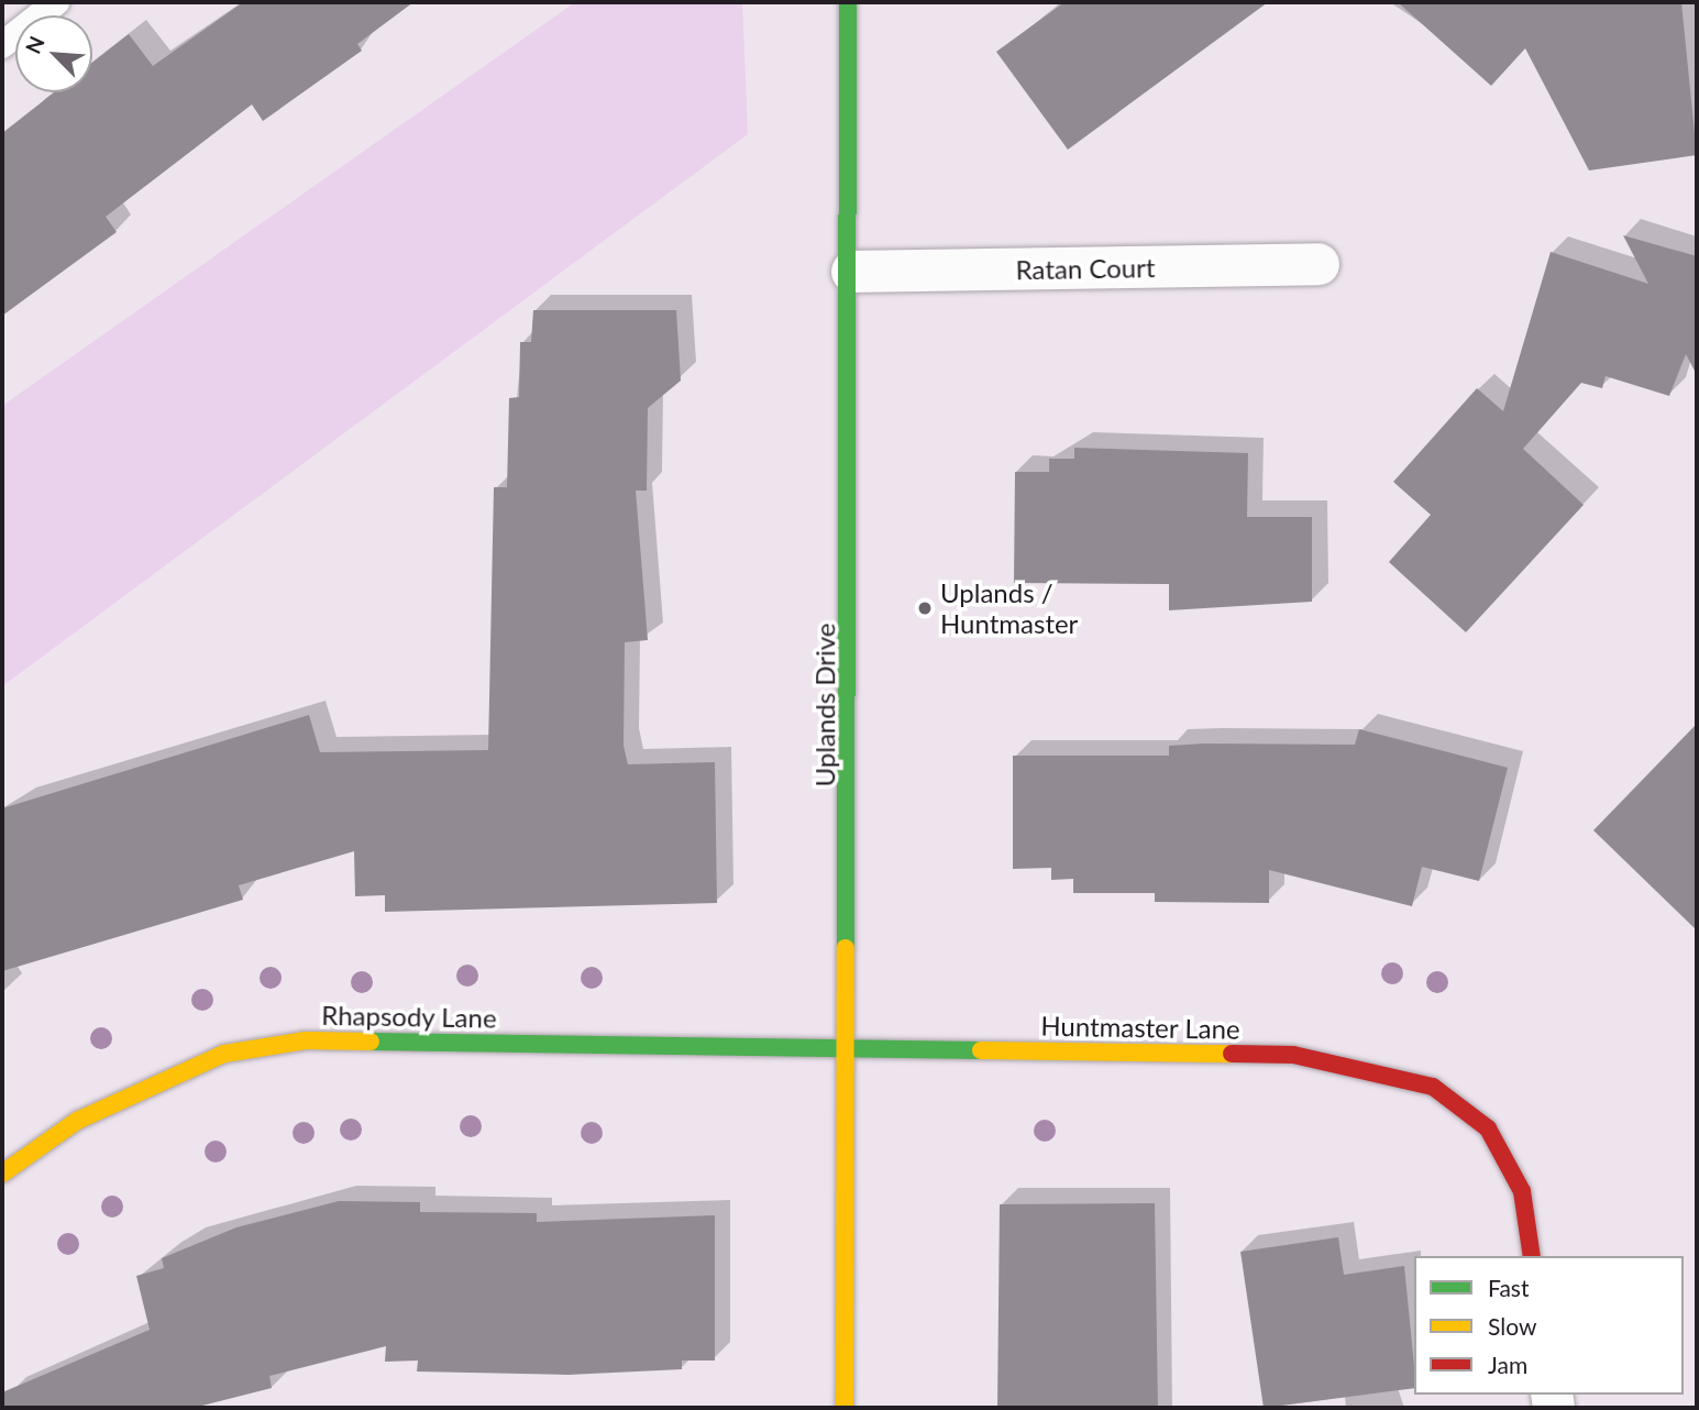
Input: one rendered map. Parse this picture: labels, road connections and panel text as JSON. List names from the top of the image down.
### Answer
{
  "streets": {
    "street": [
      "Ratan Court",
      "Uplands Drive",
      "Rhapsody Lane",
      "Huntmaster Lane"
    ]
  },
  "crossings": [
    ["Ratan Court", "Uplands Drive"],
    ["Uplands Drive", "Rhapsody Lane"],
    ["Uplands Drive", "Huntmaster Lane"],
    ["Rhapsody Lane", "Huntmaster Lane"]
  ],
  "places": ["Uplands / Huntmaster"],
  "legend": ["Fast", "Slow", "Jam"],
  "north": "top left"
}
